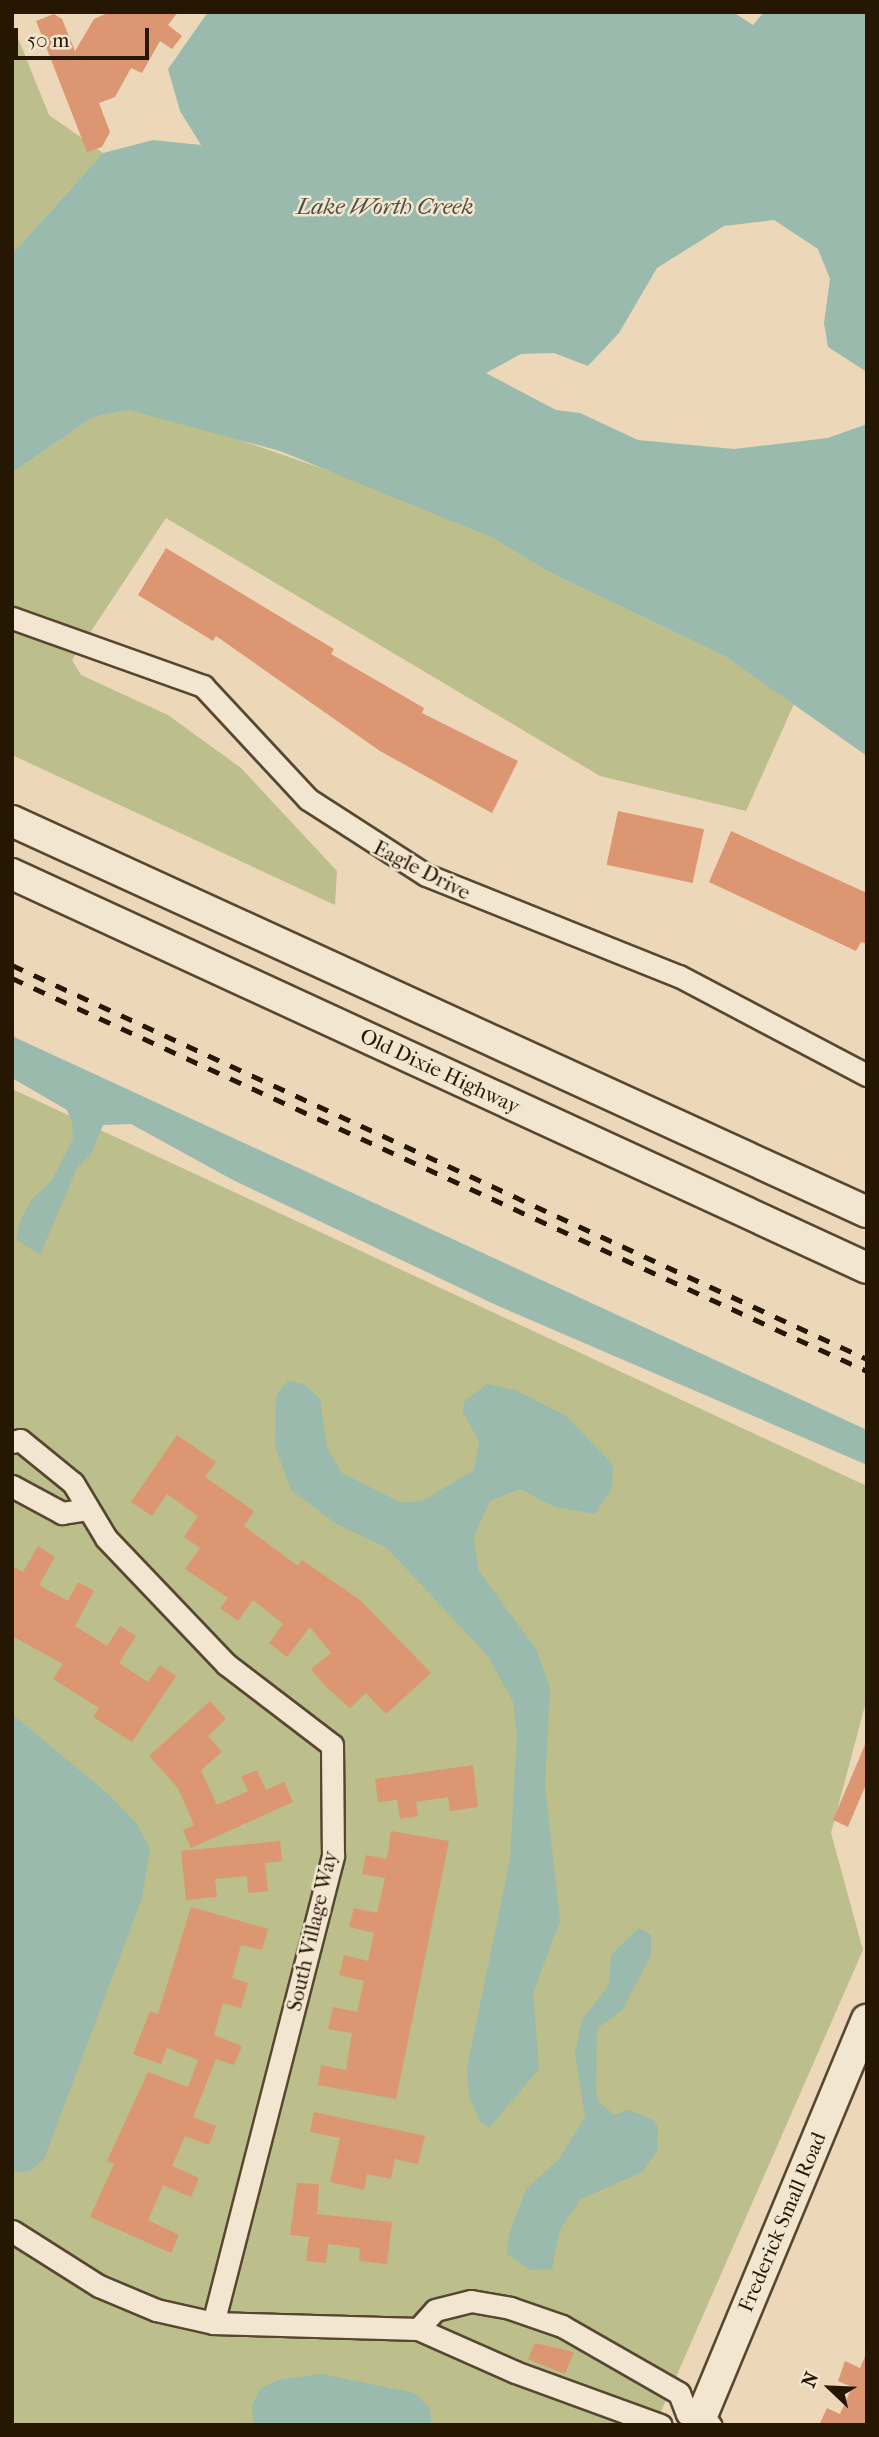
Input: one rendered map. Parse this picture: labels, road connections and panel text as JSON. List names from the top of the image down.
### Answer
{
  "streets": {
    "main road": ["Old Dixie Highway", "Frederick Small Road"],
    "street": ["Eagle Drive", "South Village Way"]
  },
  "water": ["Lake Worth Creek"],
  "scale_bar": "50 m",
  "north": "top left"
}
